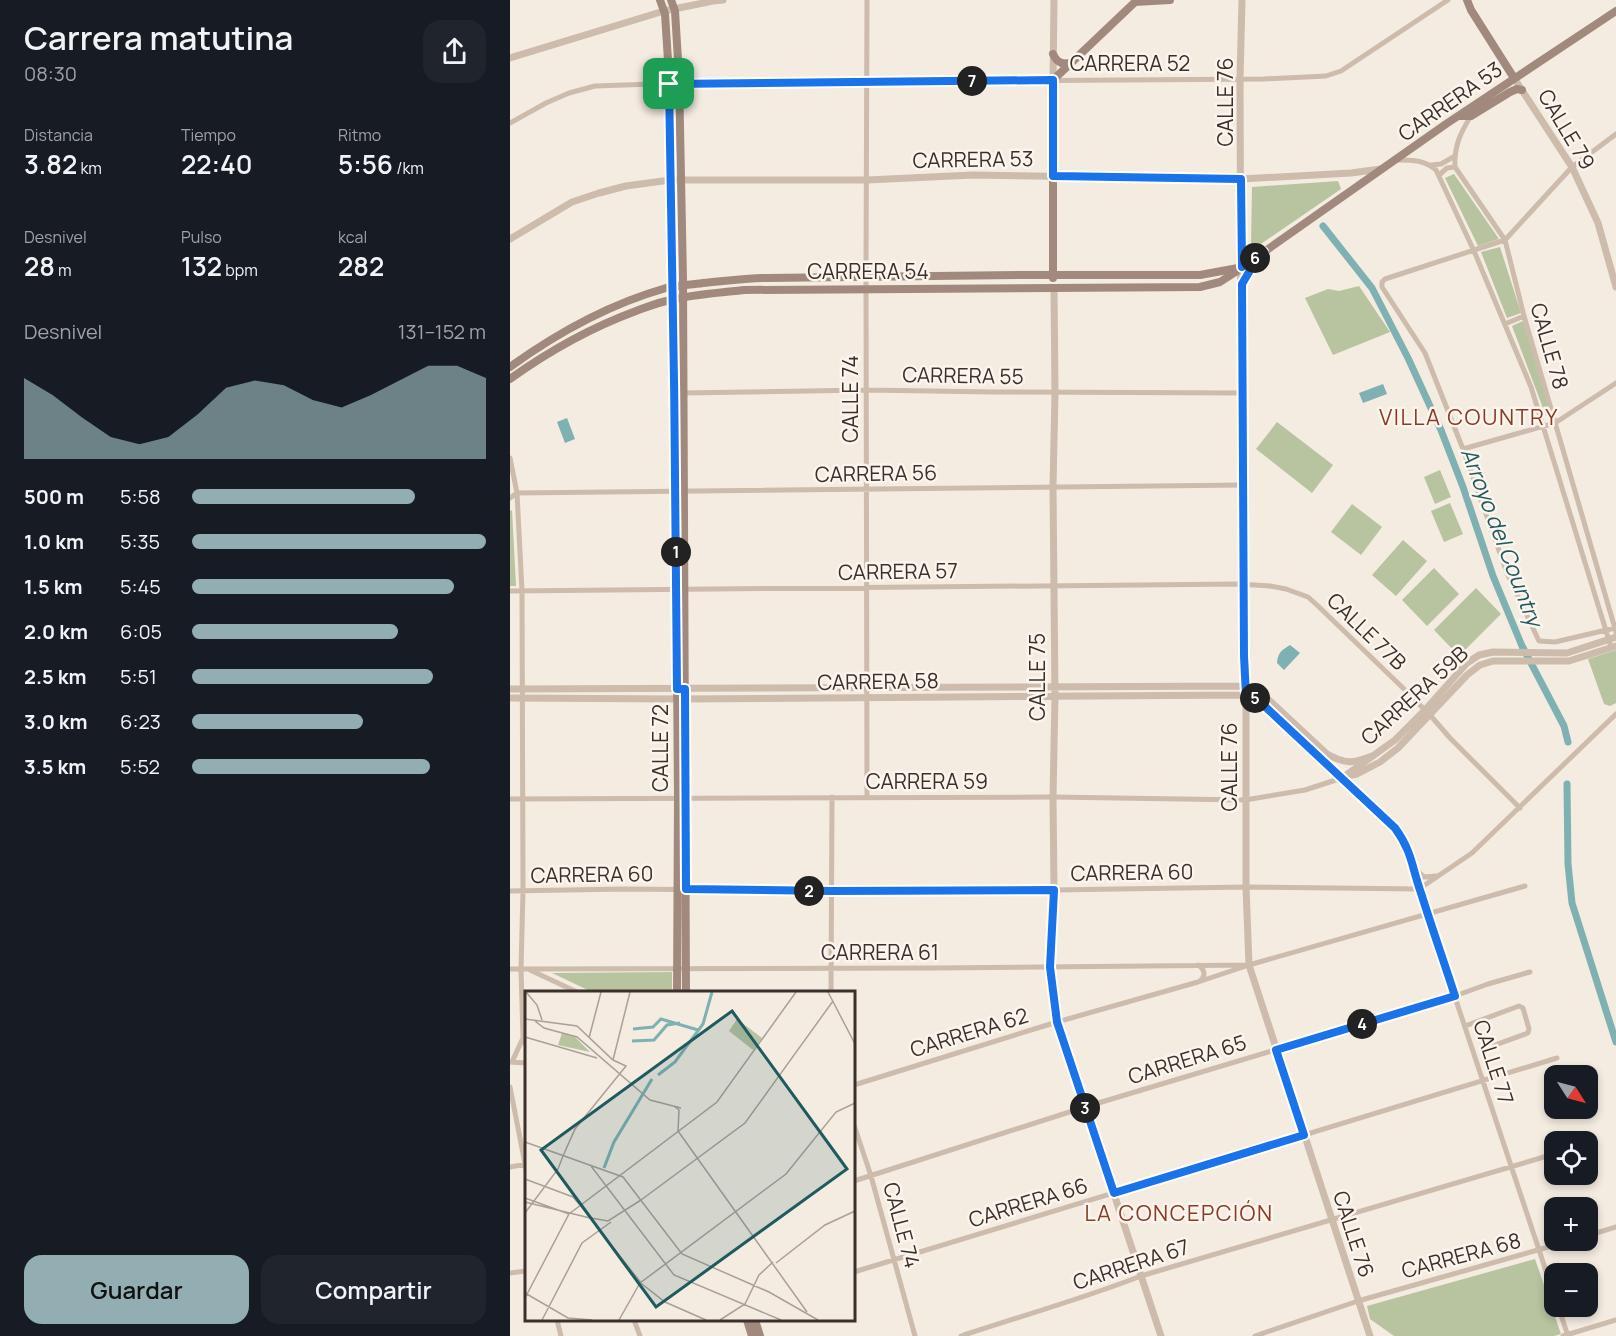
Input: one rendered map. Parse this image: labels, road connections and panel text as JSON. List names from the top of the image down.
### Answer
{
  "streets": {
    "main road": [
      "CARRERA 53",
      "CALLE 79",
      "CARRERA 54",
      "CALLE 75",
      "CALLE 72"
    ],
    "street": [
      "CARRERA 52",
      "CALLE 76",
      "CALLE 78",
      "CARRERA 55",
      "CALLE 74",
      "CARRERA 56",
      "CARRERA 57",
      "CALLE 77B",
      "CARRERA 58",
      "CARRERA 59B",
      "CARRERA 59",
      "CARRERA 60",
      "CARRERA 61",
      "CARRERA 62",
      "CARRERA 65",
      "CALLE 77",
      "CARRERA 66",
      "CARRERA 68",
      "CARRERA 67"
    ]
  },
  "crossings": [
    ["CARRERA 52", "CALLE 76"],
    ["CARRERA 52", "CALLE 74"],
    ["CARRERA 52", "CALLE 75"],
    ["CARRERA 52", "CALLE 72"],
    ["CARRERA 53", "CALLE 76"],
    ["CARRERA 53", "CALLE 79"],
    ["CARRERA 53", "CARRERA 54"],
    ["CARRERA 53", "CALLE 74"],
    ["CARRERA 53", "CALLE 75"],
    ["CARRERA 53", "CALLE 72"],
    ["CALLE 76", "CARRERA 54"],
    ["CALLE 76", "CARRERA 55"],
    ["CALLE 76", "CARRERA 56"],
    ["CALLE 76", "CARRERA 57"],
    ["CALLE 76", "CARRERA 58"],
    ["CALLE 76", "CARRERA 59"],
    ["CALLE 76", "CARRERA 60"],
    ["CALLE 76", "CARRERA 61"],
    ["CALLE 76", "CARRERA 62"],
    ["CALLE 76", "CARRERA 65"],
    ["CALLE 76", "CALLE 77"],
    ["CALLE 76", "CARRERA 66"],
    ["CALLE 76", "CARRERA 68"],
    ["CALLE 76", "CARRERA 67"],
    ["CARRERA 54", "CALLE 74"],
    ["CARRERA 54", "CALLE 75"],
    ["CARRERA 54", "CALLE 72"],
    ["CALLE 78", "CARRERA 59B"],
    ["CARRERA 55", "CALLE 74"],
    ["CARRERA 55", "CALLE 75"],
    ["CARRERA 55", "CALLE 72"],
    ["CALLE 74", "CARRERA 56"],
    ["CALLE 74", "CARRERA 57"],
    ["CALLE 74", "CARRERA 58"],
    ["CALLE 74", "CARRERA 59"],
    ["CALLE 74", "CARRERA 65"],
    ["CALLE 74", "CARRERA 66"],
    ["CARRERA 56", "CALLE 75"],
    ["CARRERA 56", "CALLE 72"],
    ["CARRERA 57", "CALLE 77B"],
    ["CARRERA 57", "CALLE 75"],
    ["CARRERA 57", "CALLE 72"],
    ["CALLE 77B", "CARRERA 59B"],
    ["CALLE 75", "CARRERA 58"],
    ["CALLE 75", "CARRERA 59"],
    ["CALLE 75", "CARRERA 60"],
    ["CALLE 75", "CARRERA 61"],
    ["CALLE 75", "CARRERA 62"],
    ["CALLE 75", "CARRERA 65"],
    ["CALLE 75", "CARRERA 66"],
    ["CALLE 75", "CARRERA 67"],
    ["CARRERA 58", "CALLE 72"],
    ["CARRERA 58", "CALLE 77"],
    ["CARRERA 59B", "CARRERA 59"],
    ["CARRERA 59B", "CALLE 77"],
    ["CALLE 72", "CARRERA 59"],
    ["CALLE 72", "CARRERA 60"],
    ["CALLE 72", "CARRERA 61"],
    ["CARRERA 59", "CALLE 77"],
    ["CARRERA 60", "CALLE 77"],
    ["CARRERA 61", "CARRERA 62"],
    ["CARRERA 62", "CALLE 77"],
    ["CARRERA 65", "CALLE 77"],
    ["CALLE 77", "CARRERA 66"],
    ["CALLE 77", "CARRERA 68"],
    ["CALLE 77", "CARRERA 67"]
  ],
  "districts": ["VILLA COUNTRY", "LA CONCEPCIÓN"],
  "water": ["Arroyo del Country"],
  "north": "bottom right",
  "page": {
    "heading": ["Carrera matutina", "08:30"],
    "pins": [
      "7",
      "6",
      "1",
      "5",
      "2",
      "4",
      "3"
    ],
    "stats": [
      ["Distancia", "3.82 km"],
      ["Tiempo", "22:40"],
      ["Ritmo", "5:56 /km"],
      ["Desnivel", "28 m"],
      ["Pulso", "132 bpm"],
      ["kcal", "282"]
    ],
    "chart": ["Desnivel", "131–152 m"],
    "list": [
      {
        "name": "500 m",
        "note": "5:58"
      },
      {
        "name": "1.0 km",
        "note": "5:35"
      },
      {
        "name": "1.5 km",
        "note": "5:45"
      },
      {
        "name": "2.0 km",
        "note": "6:05"
      },
      {
        "name": "2.5 km",
        "note": "5:51"
      },
      {
        "name": "3.0 km",
        "note": "6:23"
      },
      {
        "name": "3.5 km",
        "note": "5:52"
      }
    ],
    "map_buttons": ["+", "−"],
    "buttons": ["Guardar", "Compartir"]
  }
}
